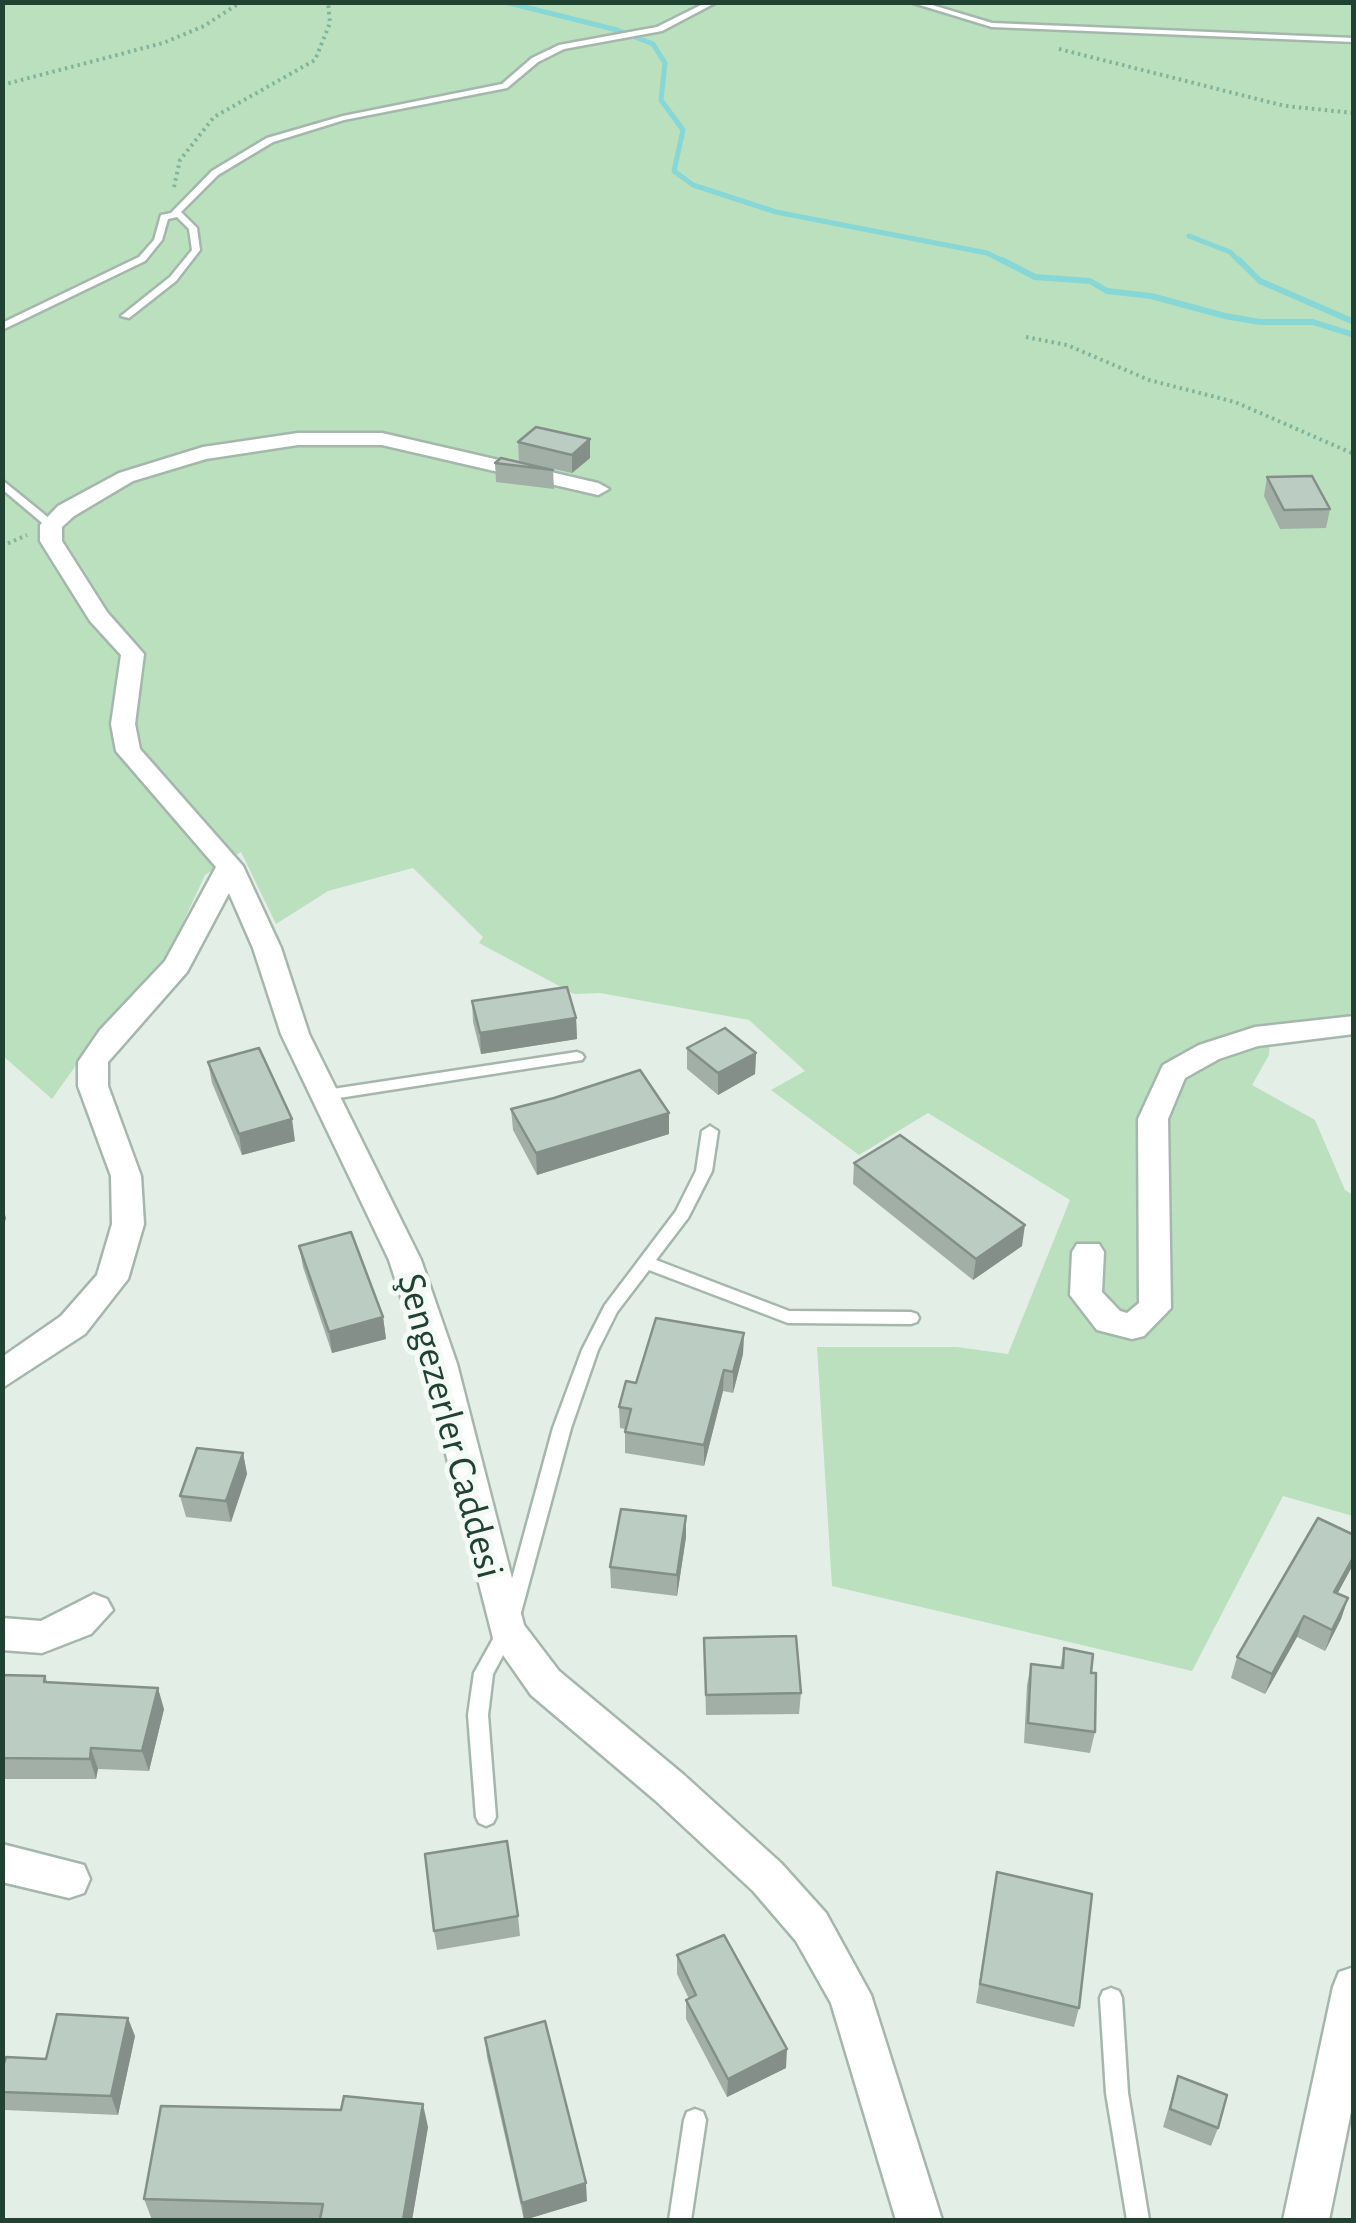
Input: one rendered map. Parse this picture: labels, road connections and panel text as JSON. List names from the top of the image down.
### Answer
{
  "streets": {
    "street": ["Şengezerler Caddesi"]
  }
}
